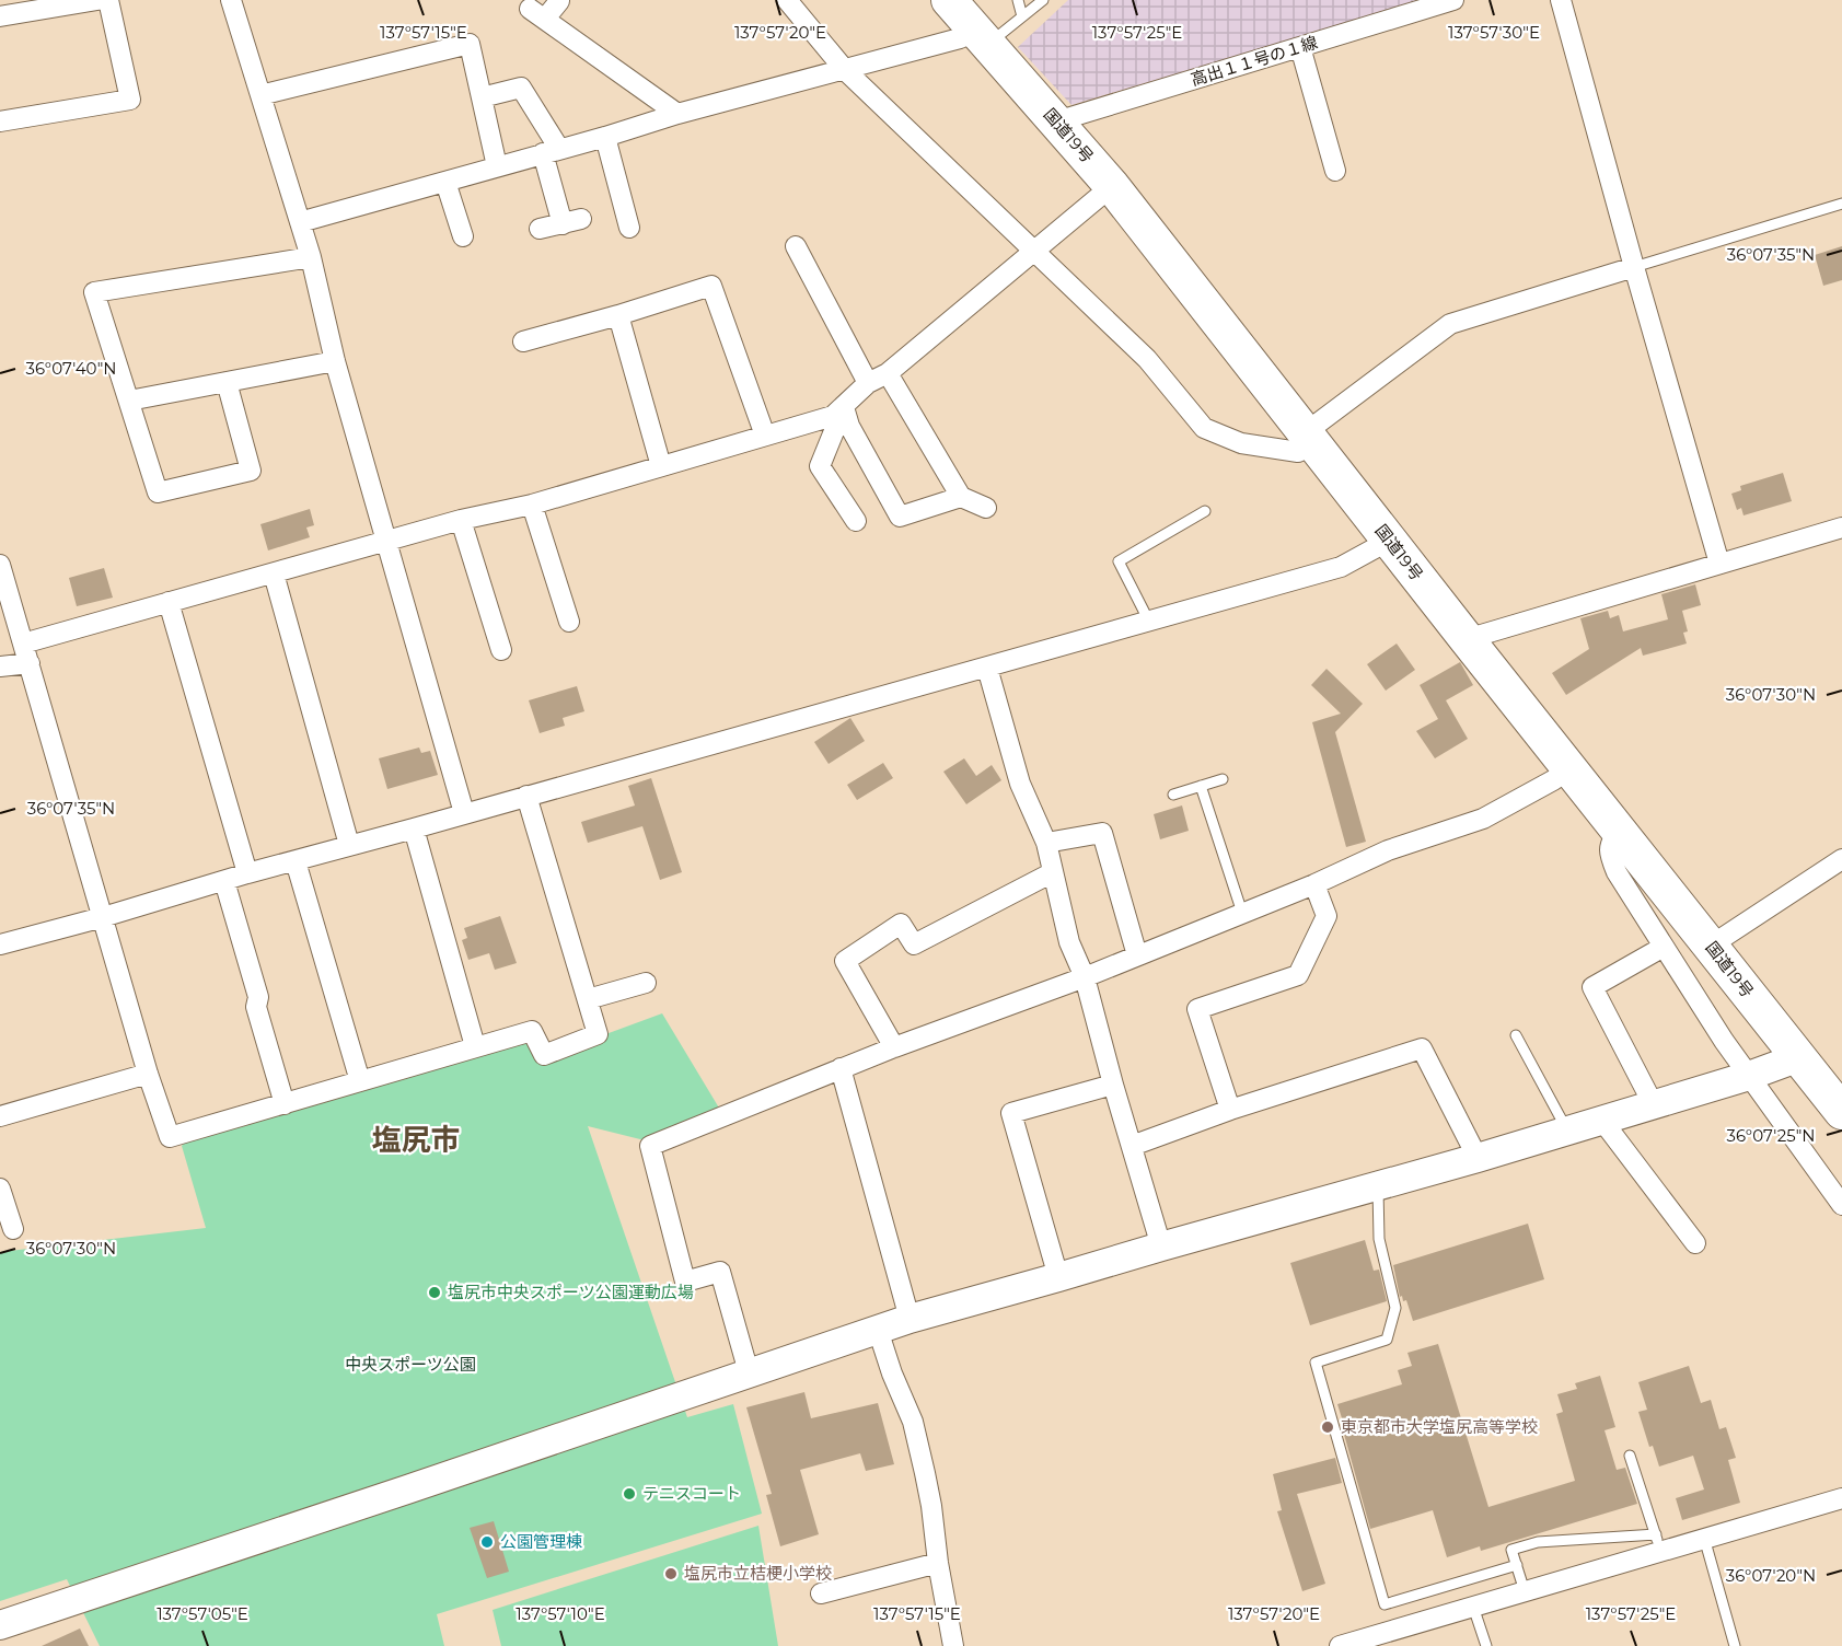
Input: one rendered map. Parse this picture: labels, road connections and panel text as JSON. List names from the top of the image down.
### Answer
{
  "streets": {
    "highway": ["国道19号"],
    "street": ["高出１１号の１線"]
  },
  "crossings": [
    ["高出１１号の１線", "国道19号"]
  ],
  "districts": ["塩尻市"],
  "parks": ["中央スポーツ公園"],
  "places": [
    "塩尻市中央スポーツ公園運動広場",
    "東京都市大学塩尻高等学校",
    "テニスコート",
    "公園管理棟",
    "塩尻市立桔梗小学校"
  ],
  "coordinates": [
    "137°57'15\"E",
    "137°57'20\"E",
    "137°57'25\"E",
    "137°57'30\"E",
    "36°07'35\"N",
    "36°07'40\"N",
    "36°07'30\"N",
    "36°07'25\"N",
    "36°07'20\"N",
    "137°57'05\"E",
    "137°57'10\"E"
  ]
}
